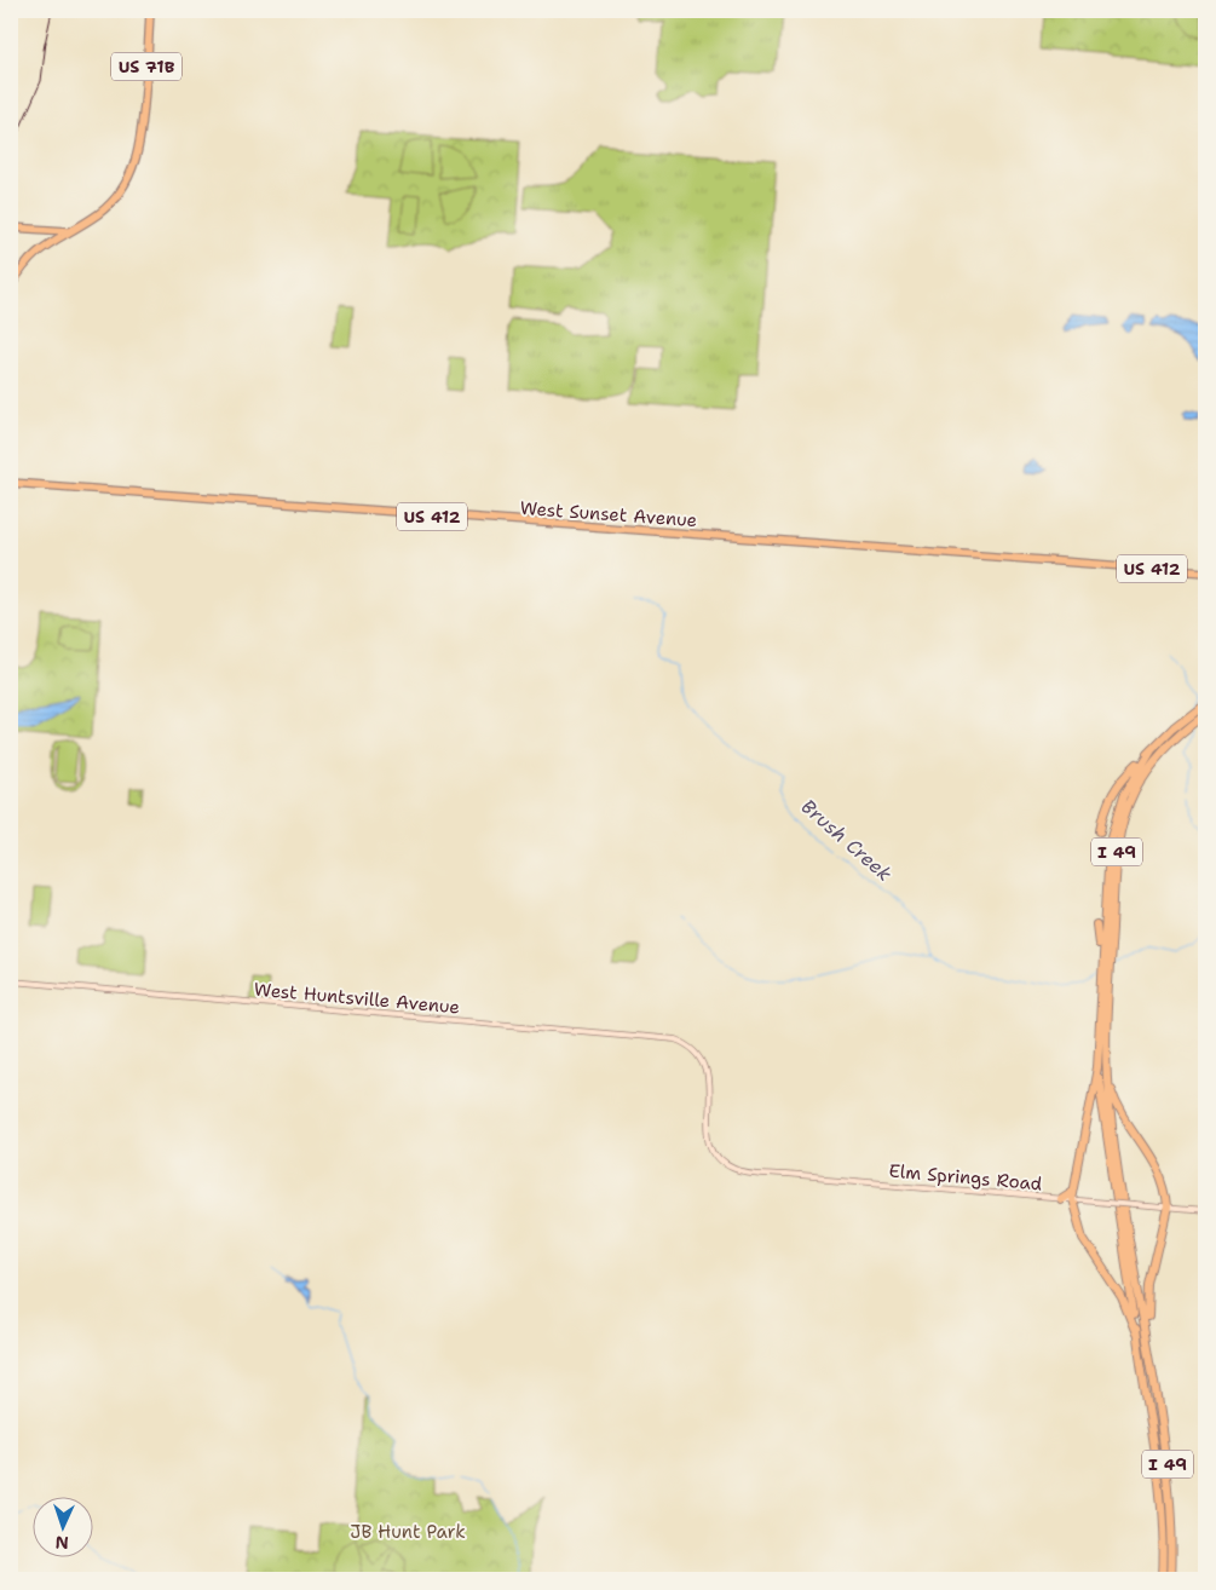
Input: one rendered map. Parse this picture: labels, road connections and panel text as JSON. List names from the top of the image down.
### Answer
{
  "streets": {
    "highway": [
      "US 71B",
      "West Sunset Avenue",
      "US 412",
      "I 49"
    ],
    "main road": ["West Huntsville Avenue", "Elm Springs Road"]
  },
  "crossings": [
    ["West Huntsville Avenue", "Elm Springs Road"]
  ],
  "water": ["Brush Creek"],
  "parks": ["JB Hunt Park"],
  "north": "bottom"
}
